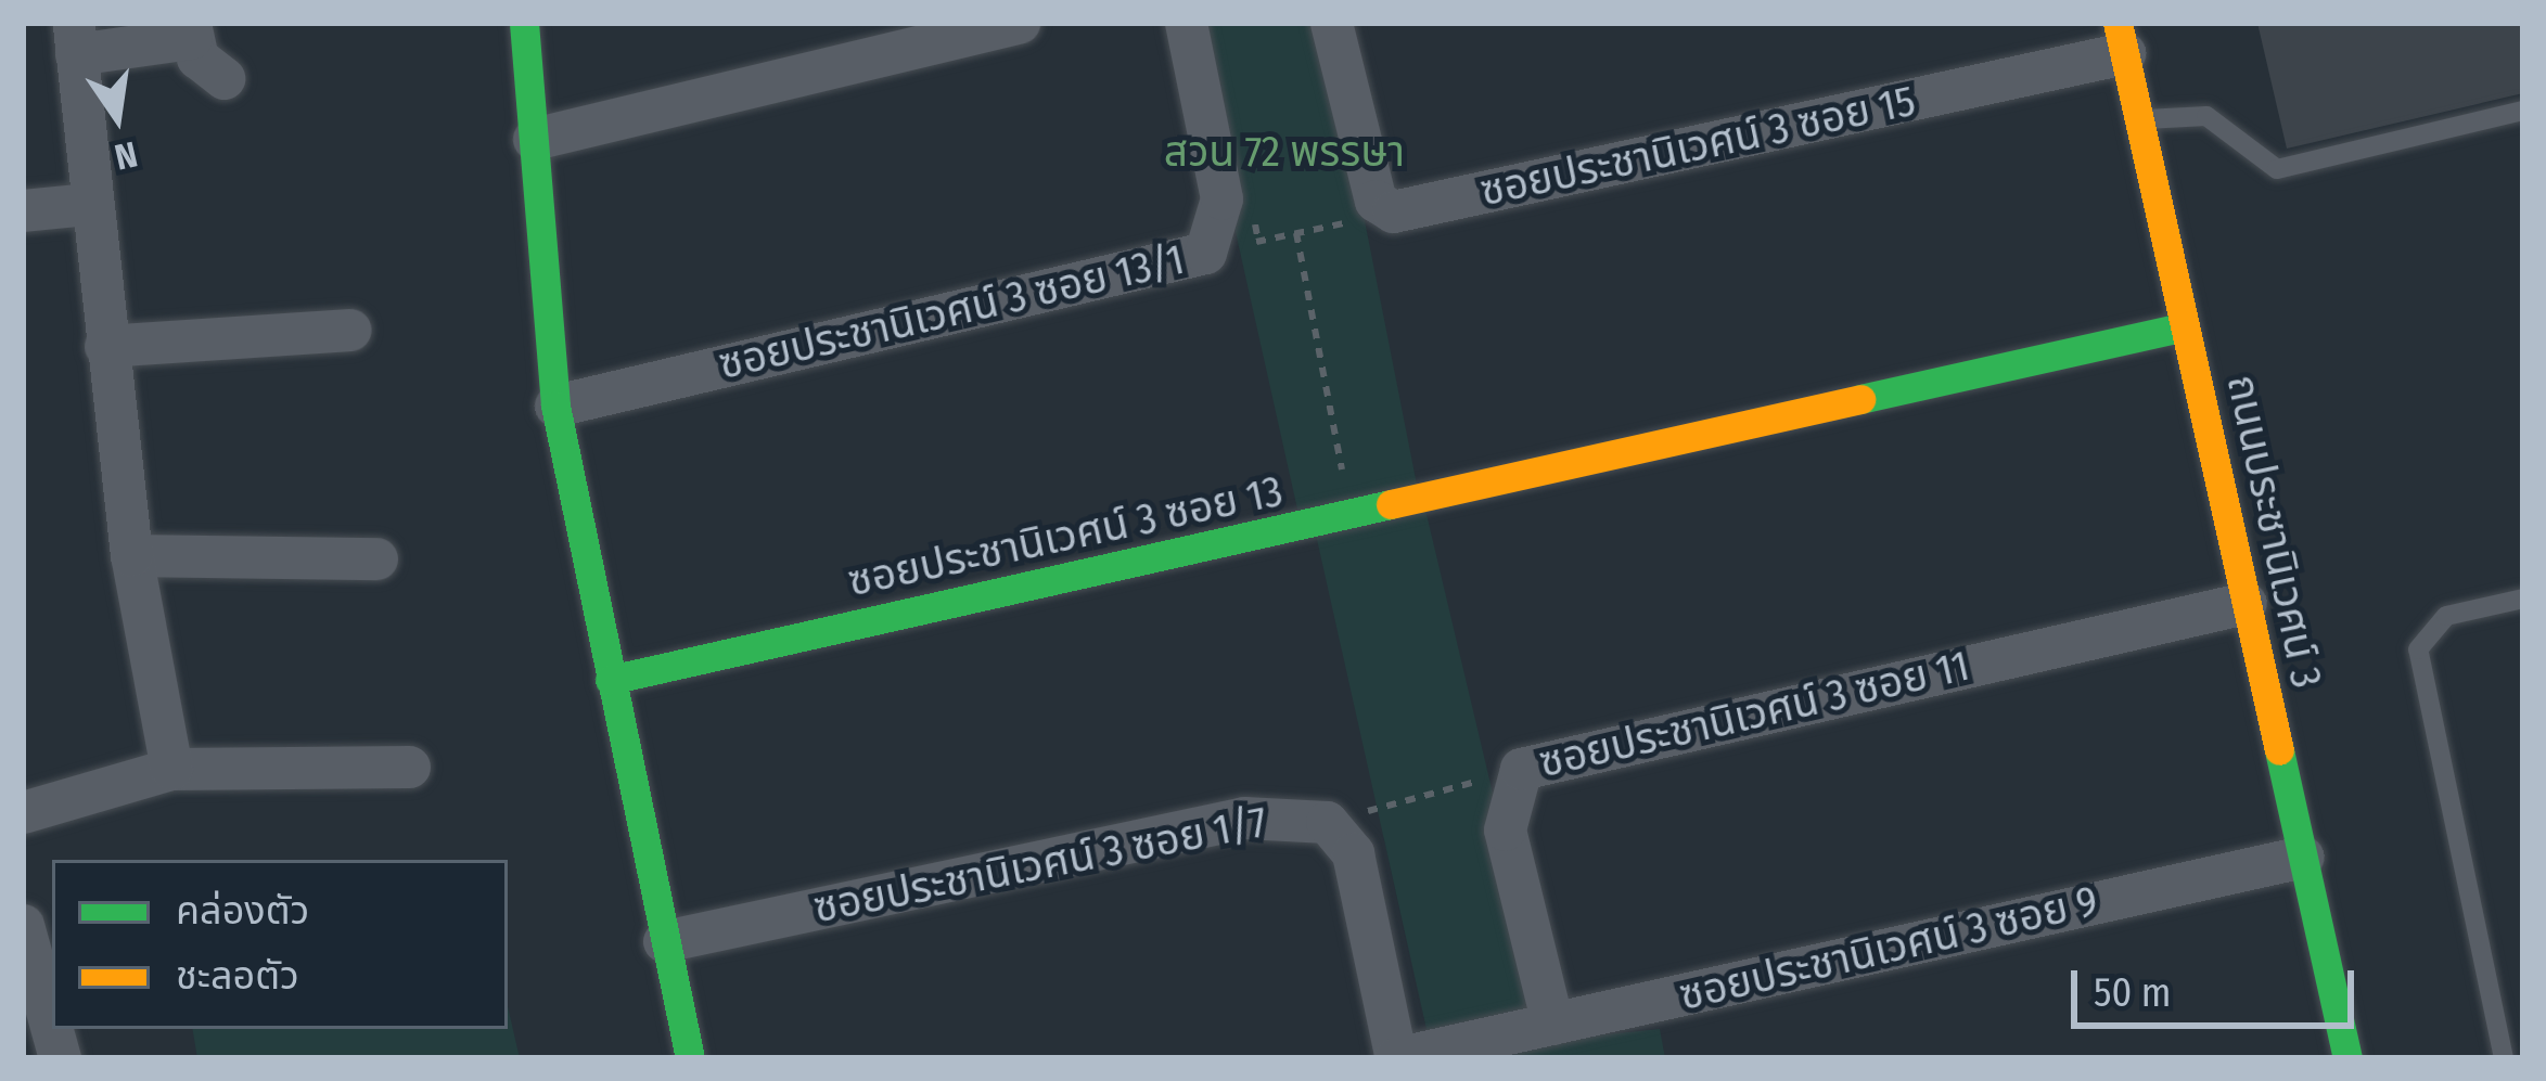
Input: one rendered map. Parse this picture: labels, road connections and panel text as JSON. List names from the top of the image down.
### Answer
{
  "streets": {
    "street": [
      "ซอยประชานิเวศน์ 3 ซอย 15",
      "ซอยประชานิเวศน์ 3 ซอย 13/1",
      "ถนนประชานิเวศน์ 3",
      "ซอยประชานิเวศน์ 3 ซอย 13",
      "ซอยประชานิเวศน์ 3 ซอย 11",
      "ซอยประชานิเวศน์ 3 ซอย 1/7",
      "ซอยประชานิเวศน์ 3 ซอย 9"
    ]
  },
  "crossings": [
    ["ซอยประชานิเวศน์ 3 ซอย 15", "ถนนประชานิเวศน์ 3"],
    ["ถนนประชานิเวศน์ 3", "ซอยประชานิเวศน์ 3 ซอย 13"],
    ["ถนนประชานิเวศน์ 3", "ซอยประชานิเวศน์ 3 ซอย 11"],
    ["ถนนประชานิเวศน์ 3", "ซอยประชานิเวศน์ 3 ซอย 9"],
    ["ซอยประชานิเวศน์ 3 ซอย 11", "ซอยประชานิเวศน์ 3 ซอย 9"],
    ["ซอยประชานิเวศน์ 3 ซอย 1/7", "ซอยประชานิเวศน์ 3 ซอย 9"]
  ],
  "parks": ["สวน 72 พรรษา"],
  "legend": ["คล่องตัว", "ชะลอตัว"],
  "scale_bar": "50 m",
  "north": "bottom"
}
